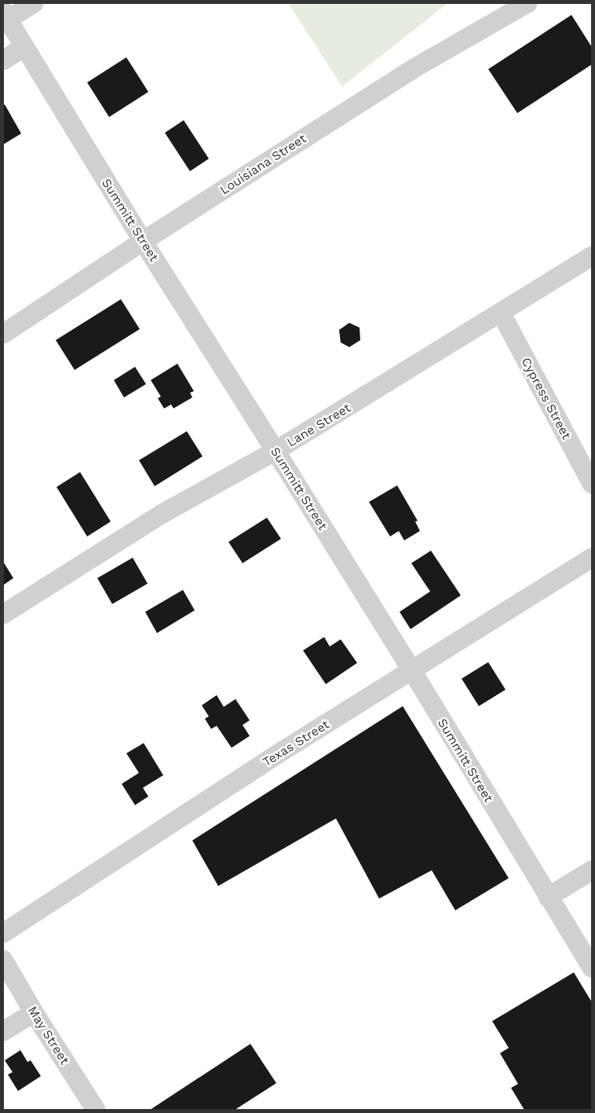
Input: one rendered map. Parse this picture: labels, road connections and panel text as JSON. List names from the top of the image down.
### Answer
{
  "streets": {
    "street": [
      "Louisiana Street",
      "Summitt Street",
      "Cypress Street",
      "Lane Street",
      "Texas Street",
      "May Street"
    ]
  },
  "crossings": [
    ["Louisiana Street", "Summitt Street"],
    ["Summitt Street", "Lane Street"],
    ["Summitt Street", "Texas Street"],
    ["Cypress Street", "Lane Street"]
  ]
}
